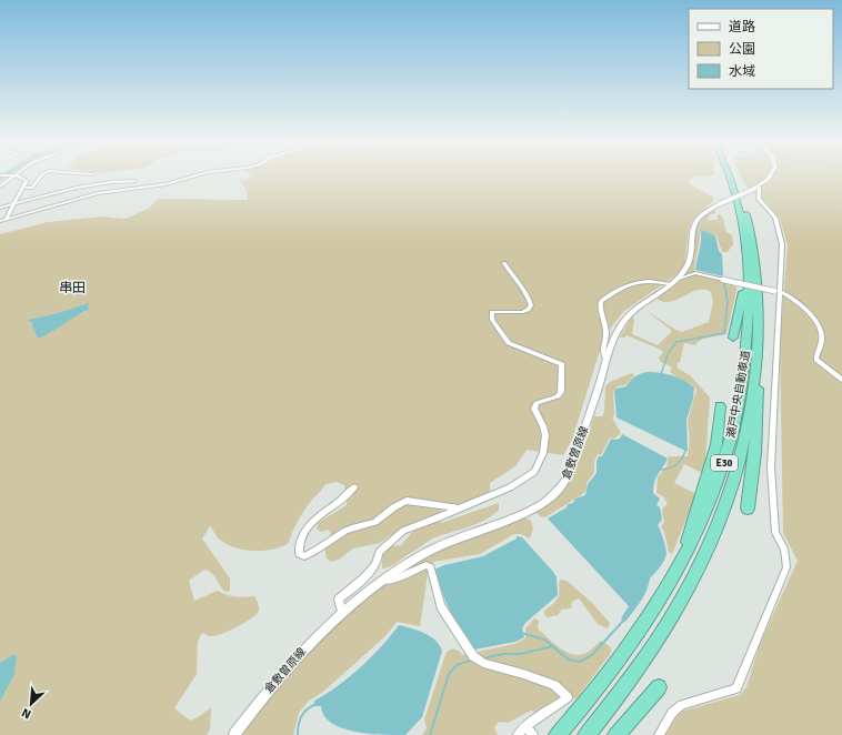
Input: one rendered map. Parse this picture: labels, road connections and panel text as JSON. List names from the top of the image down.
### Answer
{
  "streets": {
    "highway": ["瀬戸中央自動車道", "E30"],
    "street": ["倉敷曽原線"]
  },
  "districts": ["串田"],
  "legend": ["道路", "公園", "水域"],
  "north": "bottom left"
}
